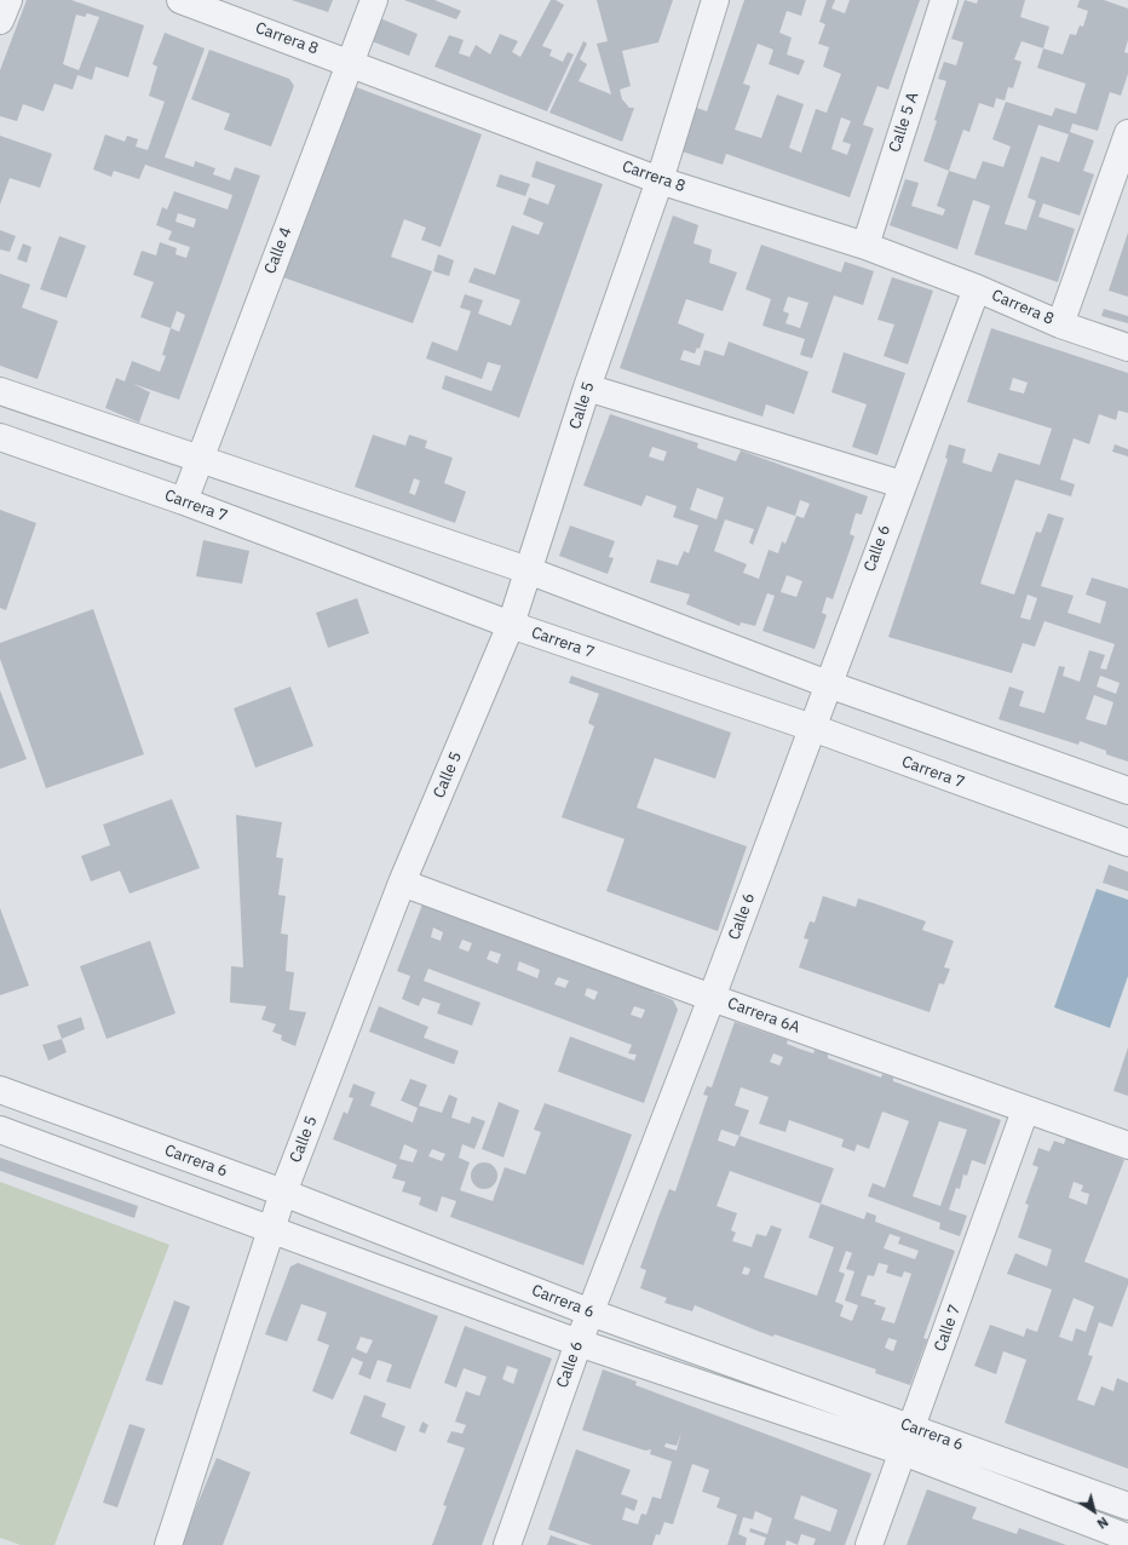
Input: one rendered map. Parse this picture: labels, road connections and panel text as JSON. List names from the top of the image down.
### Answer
{
  "streets": {
    "street": [
      "Carrera 8",
      "Calle 5 A",
      "Calle 4",
      "Calle 5",
      "Carrera 7",
      "Calle 6",
      "Carrera 6A",
      "Carrera 6",
      "Calle 7"
    ]
  },
  "crossings": [
    ["Carrera 8", "Calle 5 A"],
    ["Carrera 8", "Calle 4"],
    ["Carrera 8", "Calle 5"],
    ["Carrera 8", "Calle 6"],
    ["Calle 4", "Carrera 7"],
    ["Calle 5", "Carrera 7"],
    ["Calle 5", "Carrera 6A"],
    ["Calle 5", "Carrera 6"],
    ["Carrera 7", "Calle 6"],
    ["Calle 6", "Carrera 6A"],
    ["Calle 6", "Carrera 6"],
    ["Carrera 6A", "Calle 7"],
    ["Carrera 6", "Calle 7"]
  ],
  "north": "bottom right"
}
